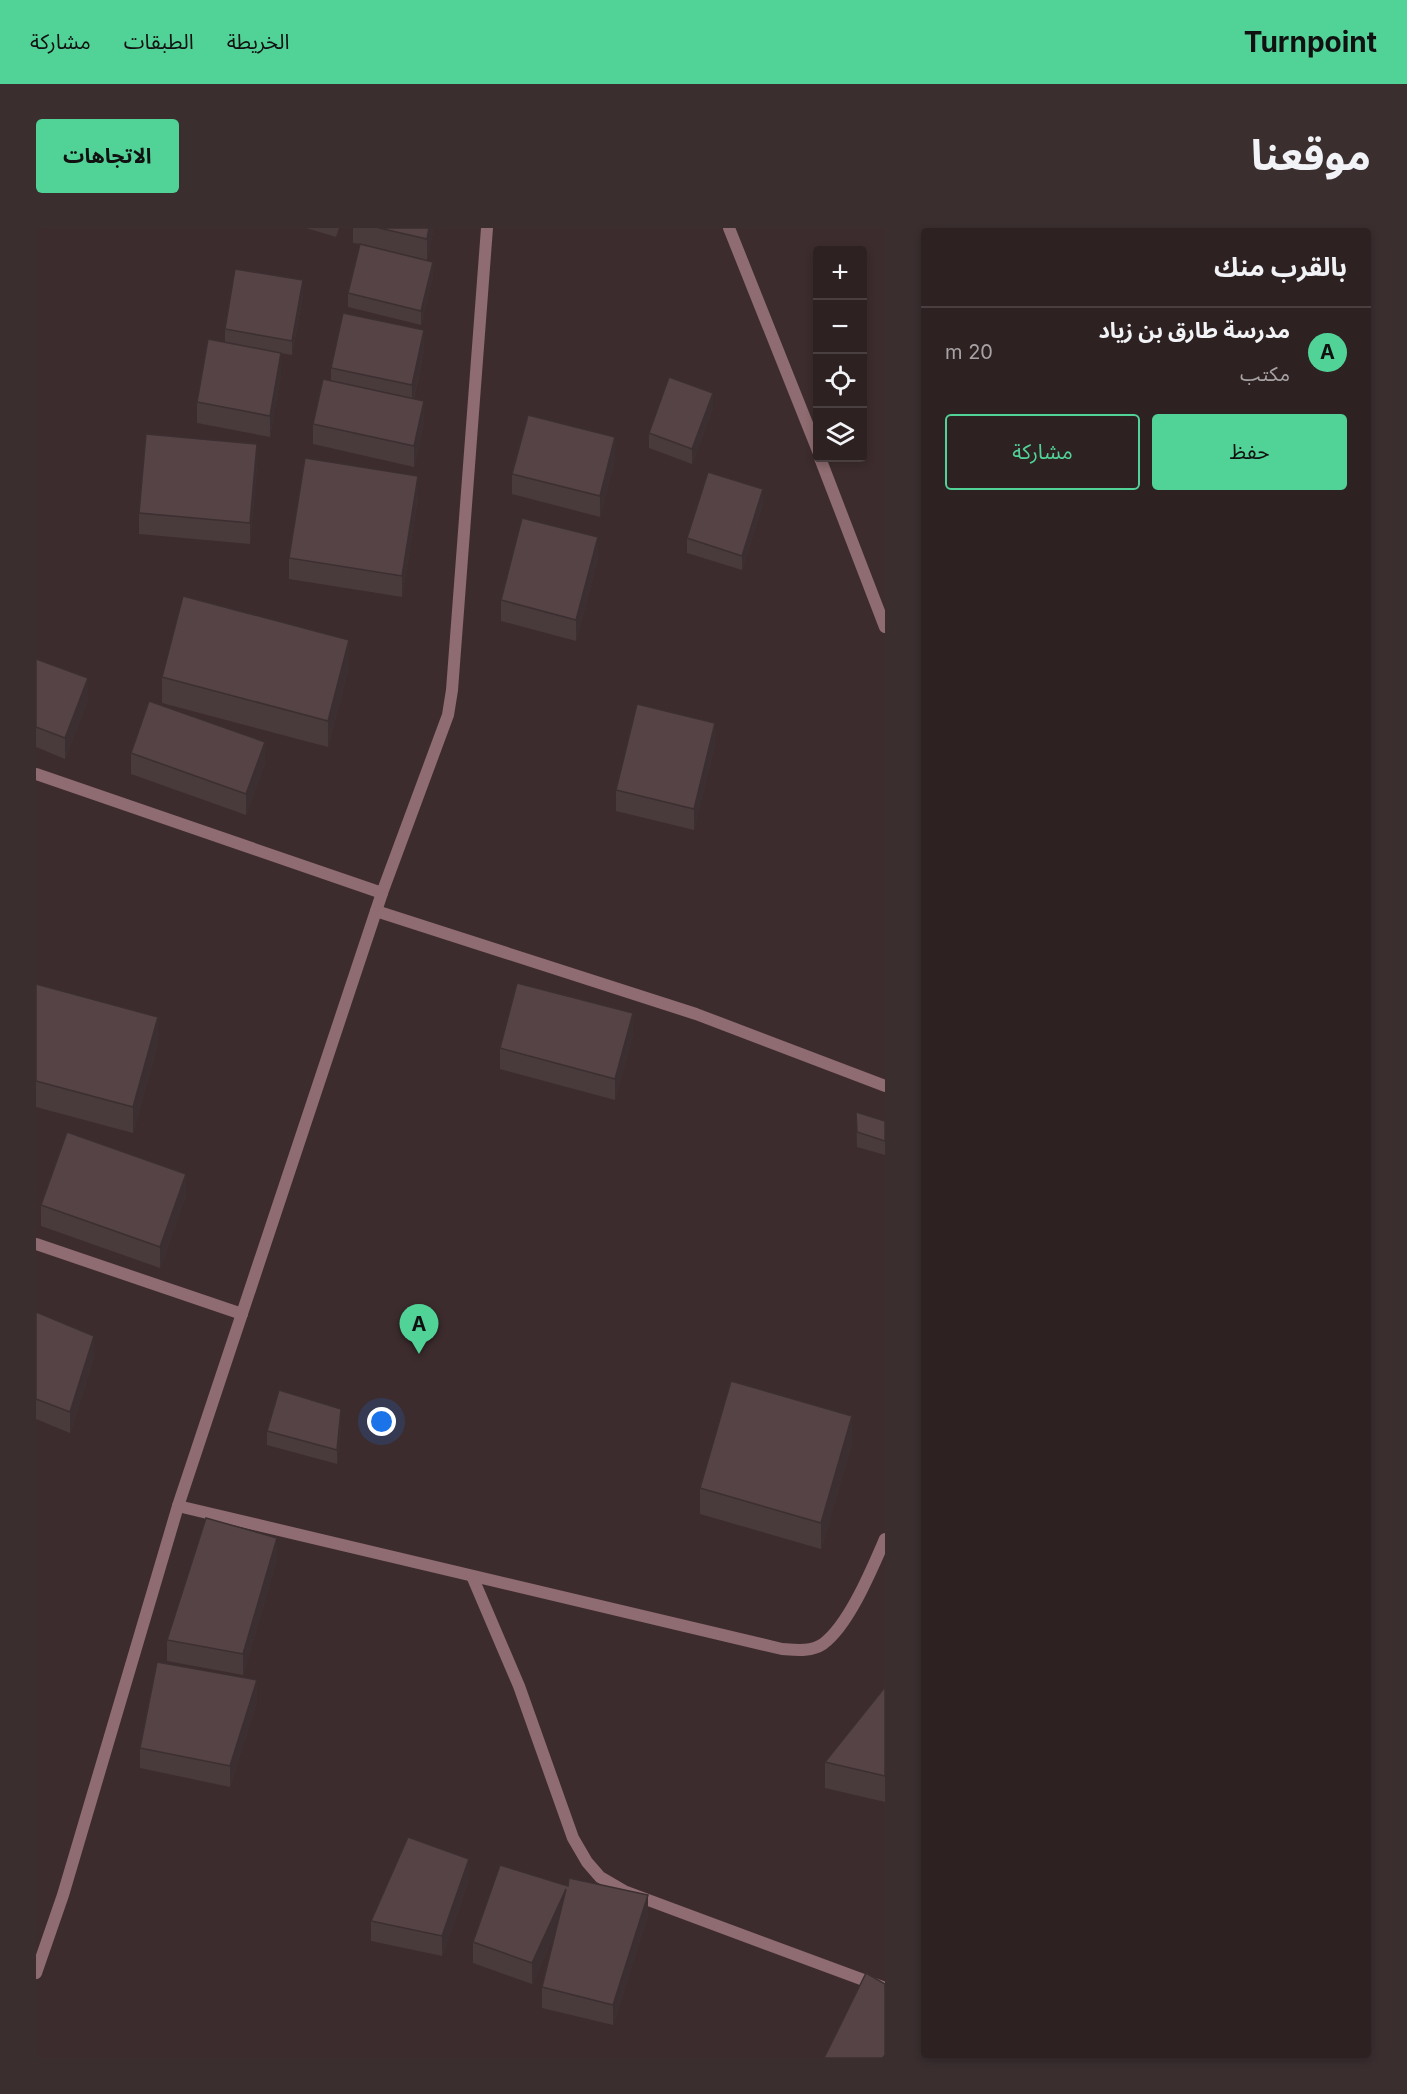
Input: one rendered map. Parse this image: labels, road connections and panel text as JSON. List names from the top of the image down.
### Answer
{
  "page": {
    "header": "Turnpoint",
    "nav": ["الخريطة", "الطبقات", "مشاركة"],
    "title": "موقعنا",
    "buttons": [
      "الاتجاهات",
      ["حفظ", "مشاركة"]
    ],
    "heading": "بالقرب منك",
    "map_buttons": ["+", "−"],
    "list": [
      {
        "mark": "A",
        "name": "مدرسة طارق بن زياد",
        "note": "مكتب",
        "value": "20 m"
      }
    ],
    "pins": "A"
  }
}
